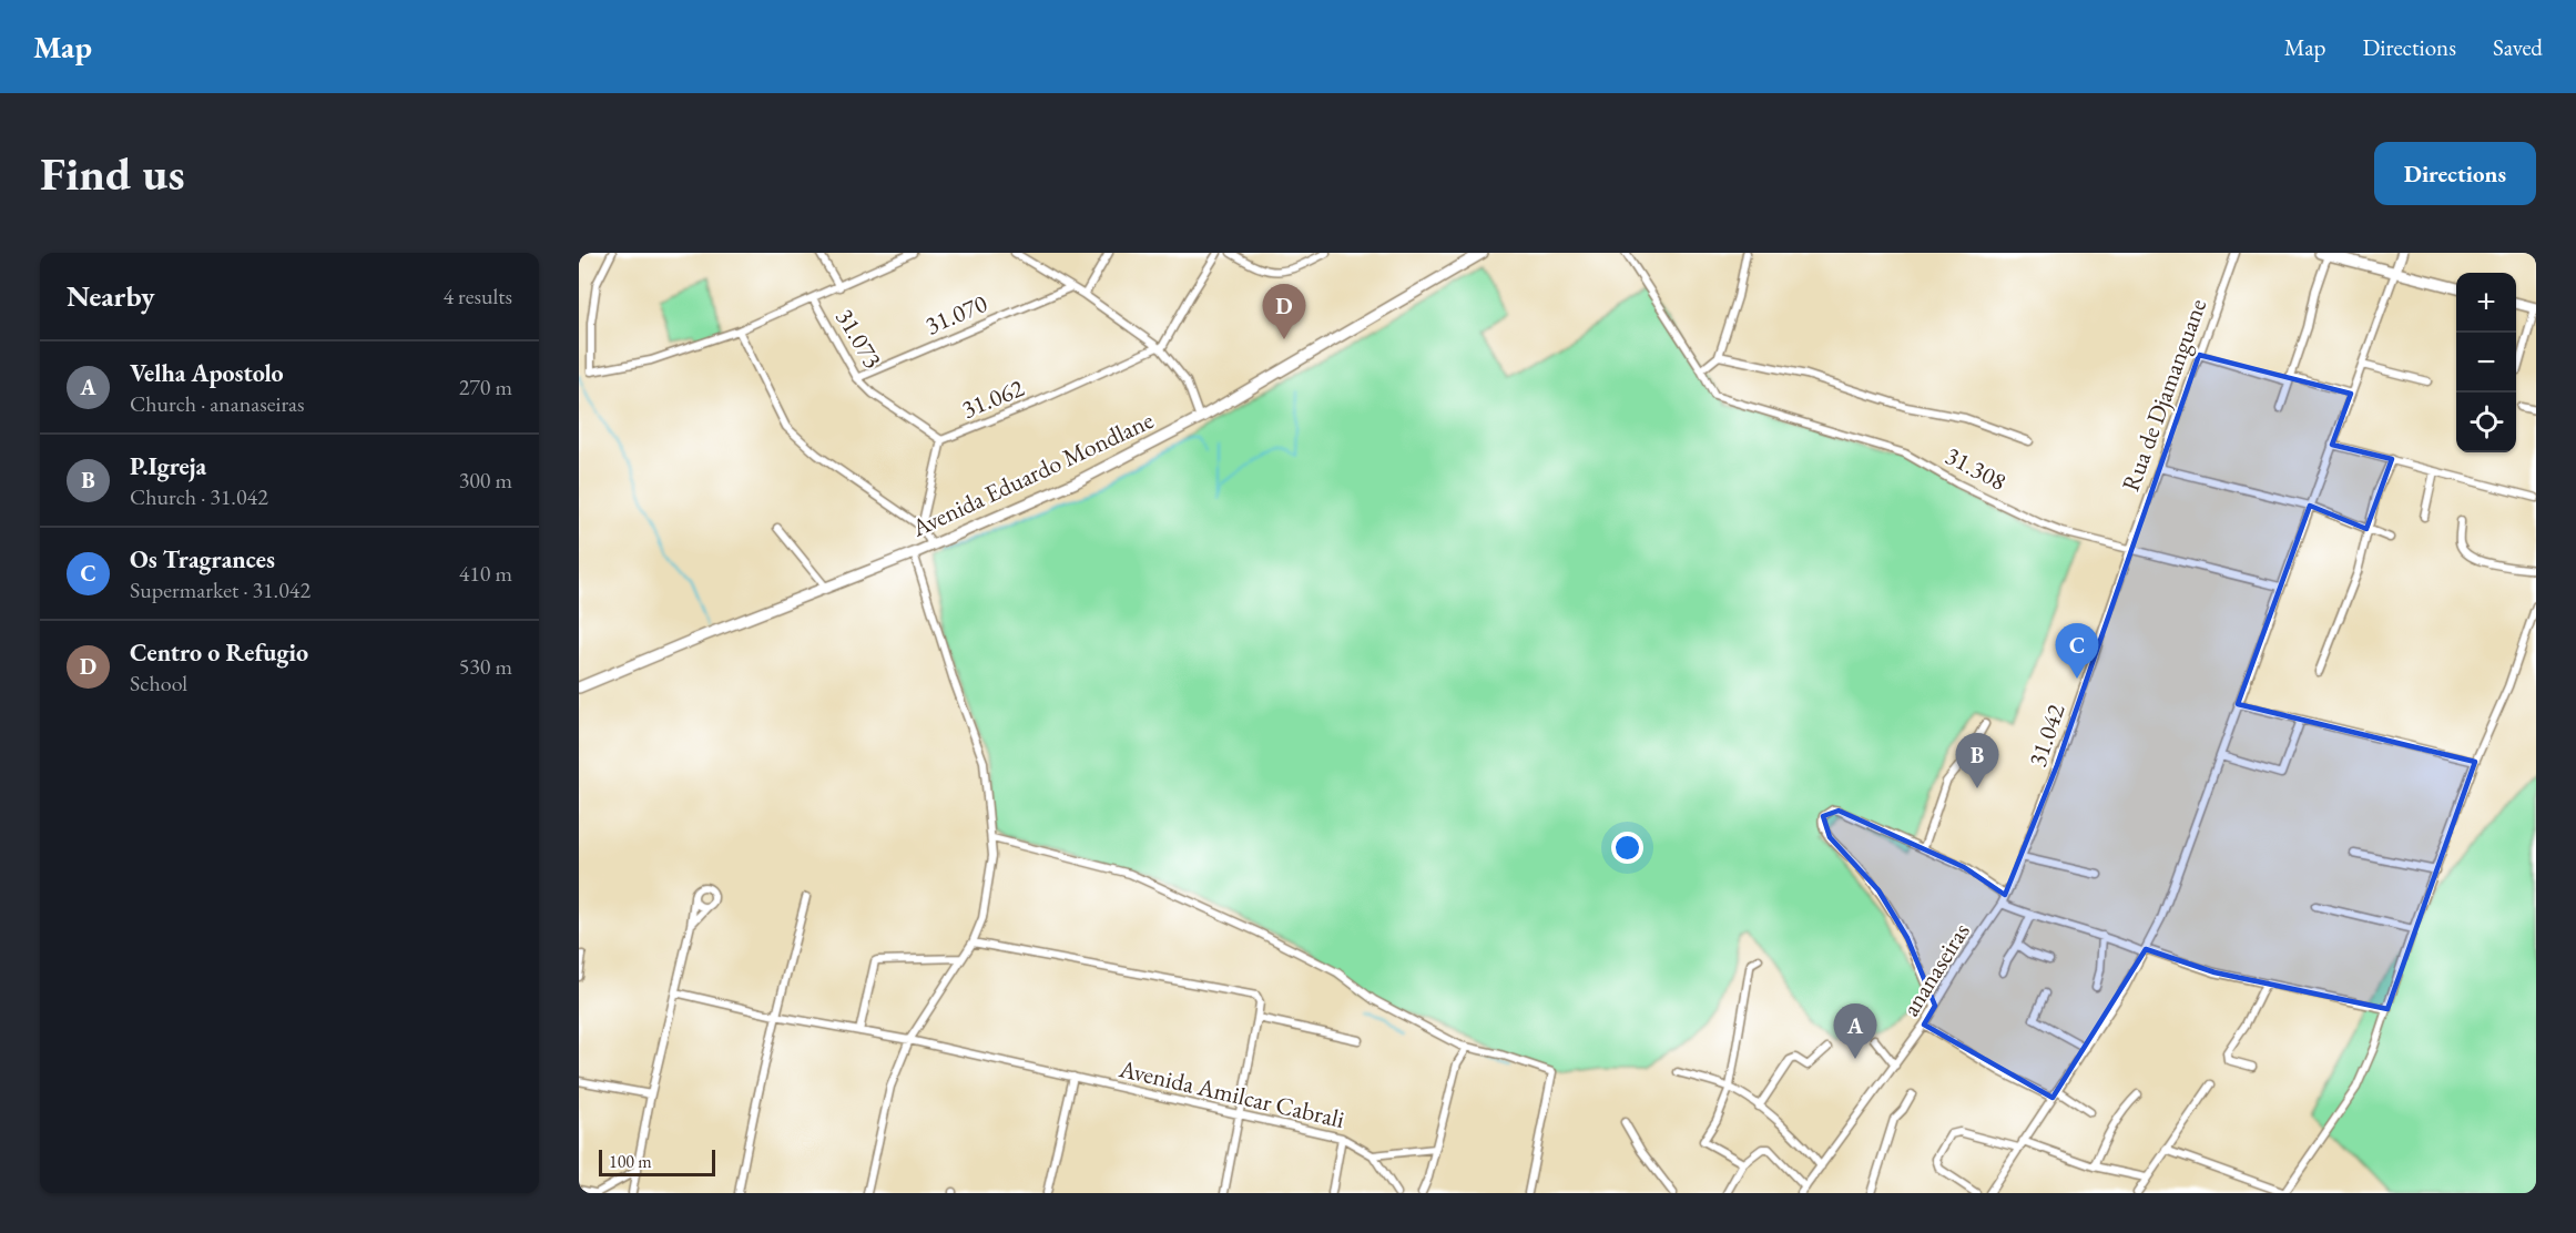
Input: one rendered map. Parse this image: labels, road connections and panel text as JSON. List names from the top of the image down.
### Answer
{
  "streets": {
    "main road": ["Avenida Eduardo Mondlane"],
    "street": [
      "31.070",
      "31.073",
      "Rua de Djamanguane",
      "31.062",
      "31.308",
      "31.042",
      "ananaseiras",
      "Avenida Amilcar Cabrali"
    ]
  },
  "crossings": [
    ["31.070", "31.073"],
    ["31.073", "31.062"],
    ["Rua de Djamanguane", "31.308"],
    ["Rua de Djamanguane", "31.042"],
    ["31.308", "31.042"],
    ["31.042", "ananaseiras"]
  ],
  "scale_bar": "100 m",
  "page": {
    "header": "Map",
    "nav": ["Map", "Directions", "Saved"],
    "buttons": "Directions",
    "title": "Find us",
    "heading": ["Nearby", "4 results"],
    "map_buttons": ["+", "−"],
    "pins": [
      "D",
      "C",
      "B",
      "A"
    ],
    "list": [
      {
        "mark": "A",
        "name": "Velha Apostolo",
        "note": "Church · ananaseiras",
        "value": "270 m"
      },
      {
        "mark": "B",
        "name": "P.Igreja",
        "note": "Church · 31.042",
        "value": "300 m"
      },
      {
        "mark": "C",
        "name": "Os Tragrances",
        "note": "Supermarket · 31.042",
        "value": "410 m"
      },
      {
        "mark": "D",
        "name": "Centro o Refugio",
        "note": "School",
        "value": "530 m"
      }
    ],
    "scale": "100 m"
  }
}
